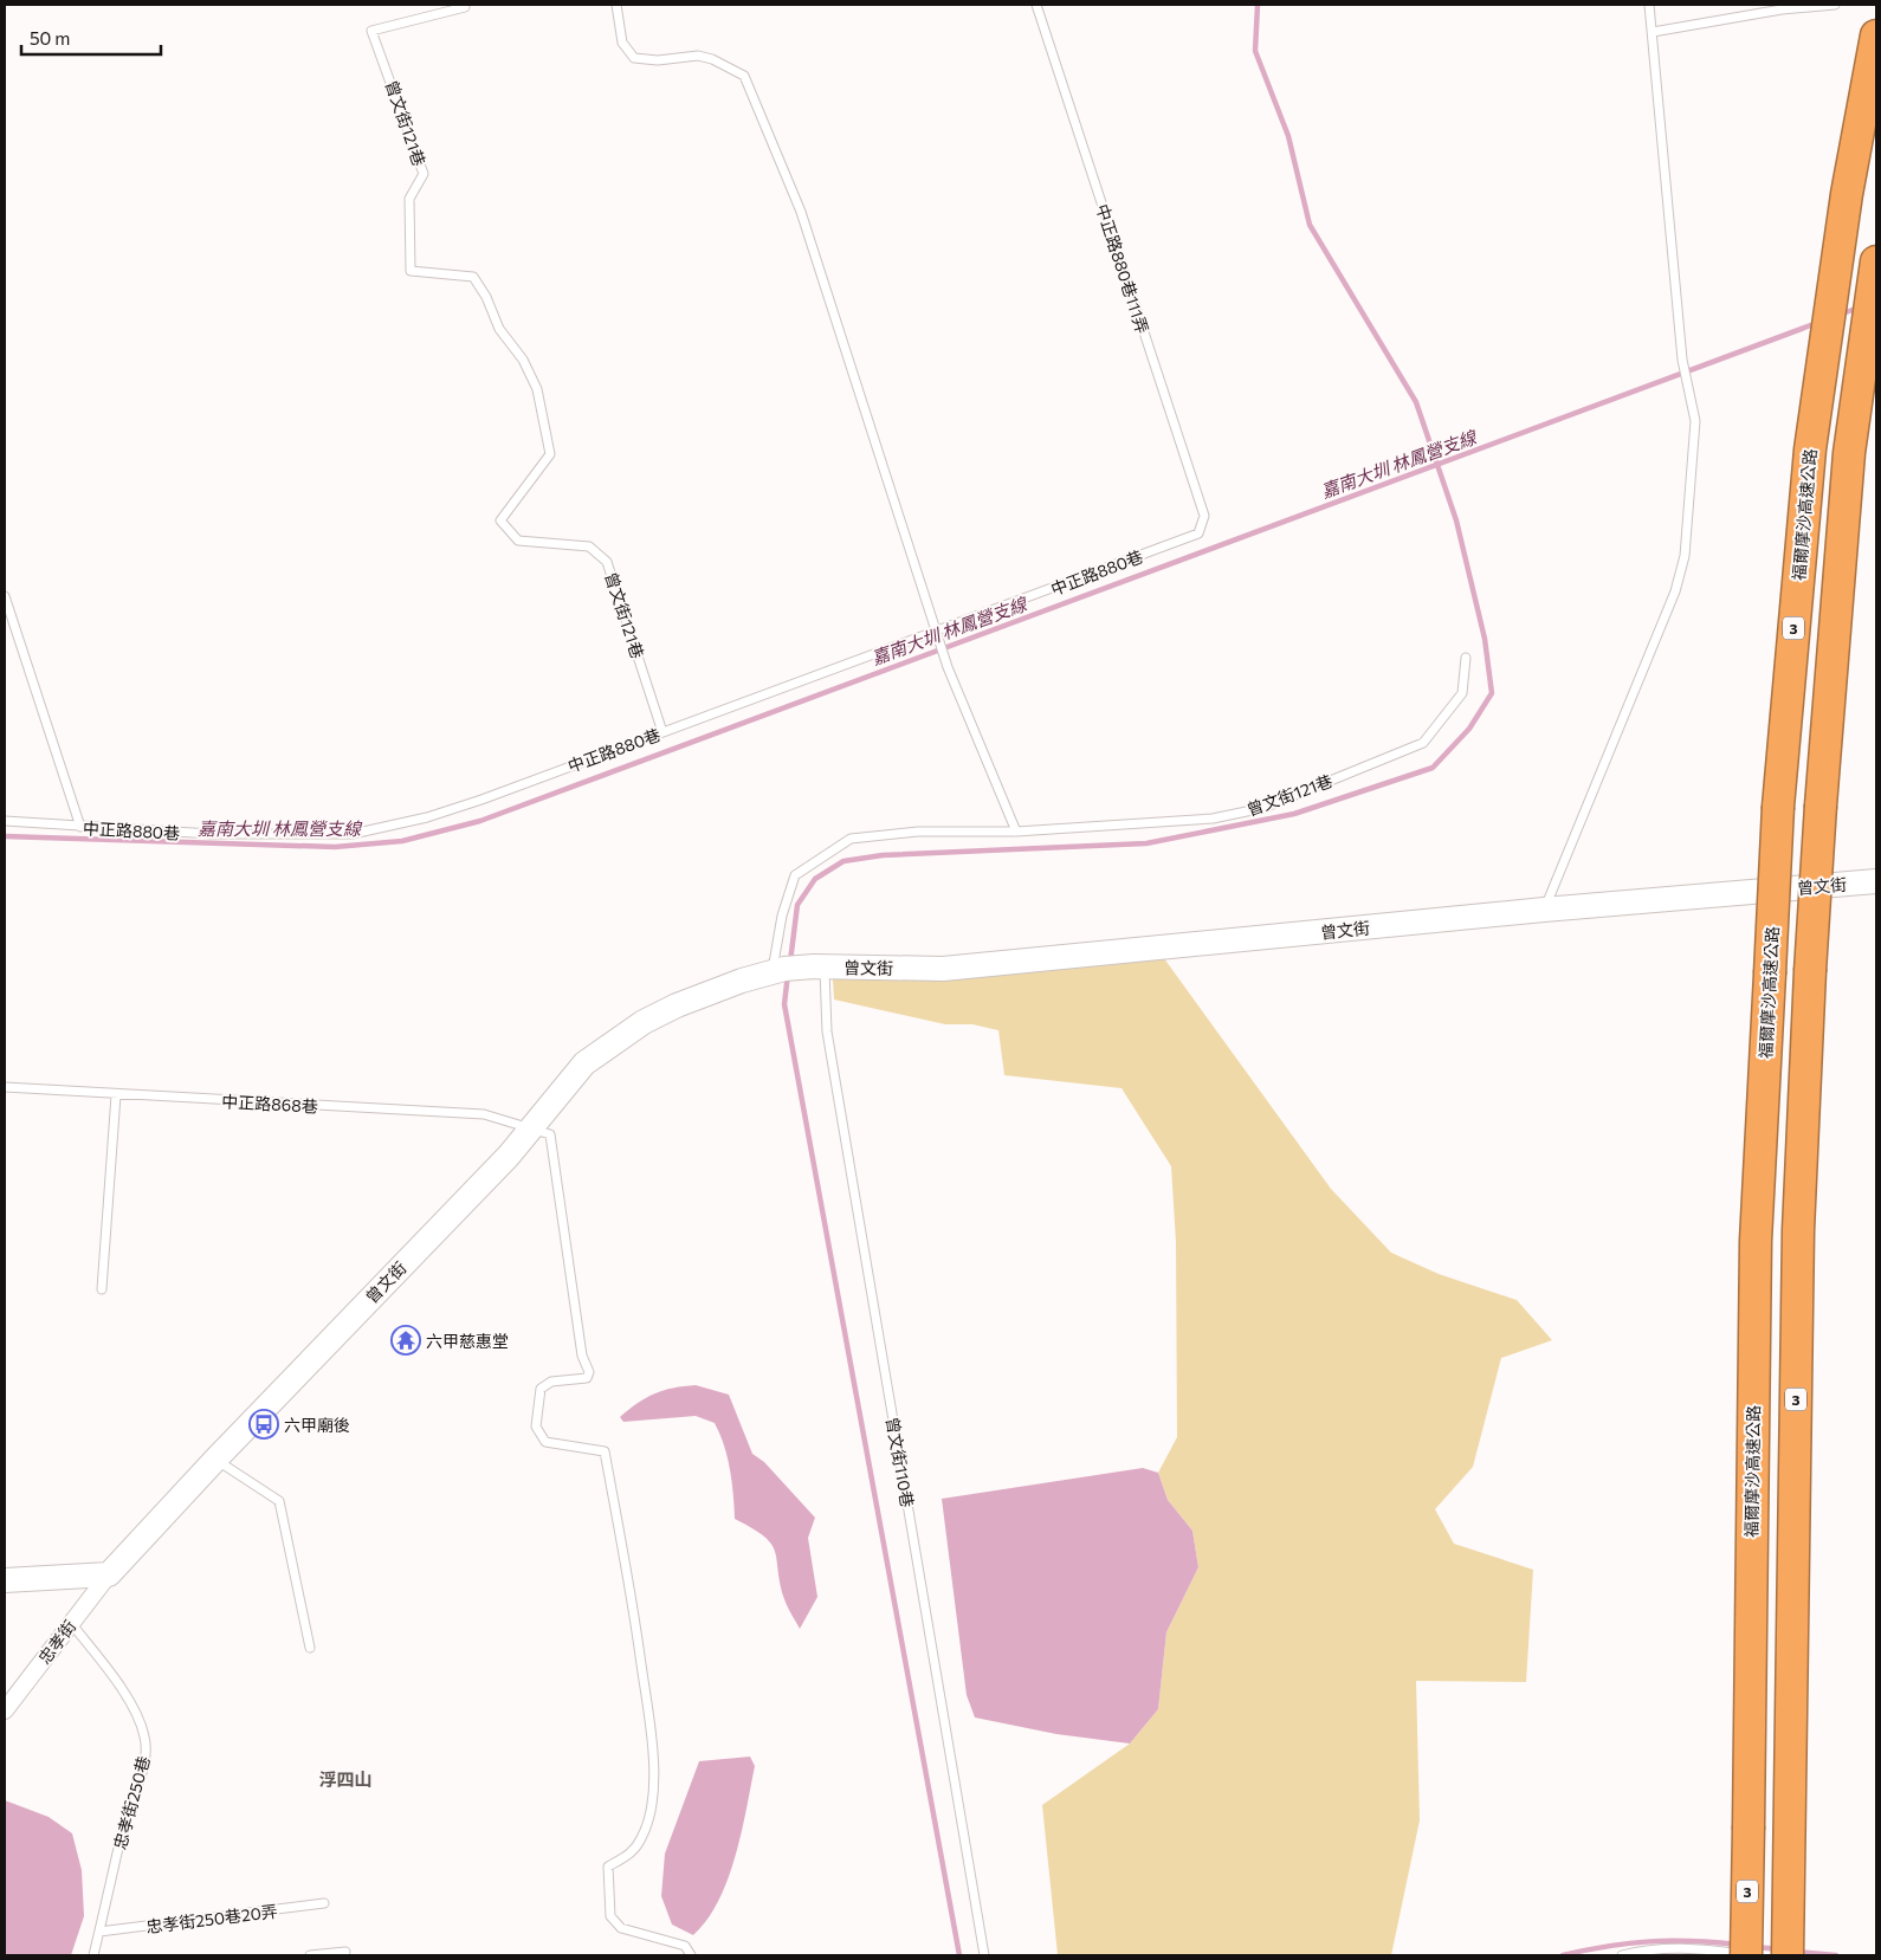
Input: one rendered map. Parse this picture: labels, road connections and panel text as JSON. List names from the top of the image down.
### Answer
{
  "streets": {
    "highway": ["福爾摩沙高速公路", "3"],
    "main road": ["曾文街"],
    "street": ["忠孝街"],
    "lane": [
      "曾文街121巷",
      "中正路880巷111弄",
      "中正路880巷",
      "中正路868巷",
      "曾文街110巷",
      "忠孝街250巷",
      "忠孝街250巷20弄"
    ]
  },
  "crossings": [
    ["曾文街121巷", "中正路880巷"],
    ["曾文街121巷", "曾文街"],
    ["中正路880巷111弄", "中正路880巷"],
    ["曾文街", "中正路868巷"],
    ["曾文街", "曾文街110巷"],
    ["曾文街", "忠孝街"],
    ["忠孝街", "忠孝街250巷"],
    ["忠孝街250巷", "忠孝街250巷20弄"]
  ],
  "districts": ["浮四山"],
  "water": ["嘉南大圳 林鳳營支線"],
  "places": {
    "temple": ["六甲慈惠堂"],
    "bus stop": ["六甲廟後"]
  },
  "scale_bar": "50 m"
}
